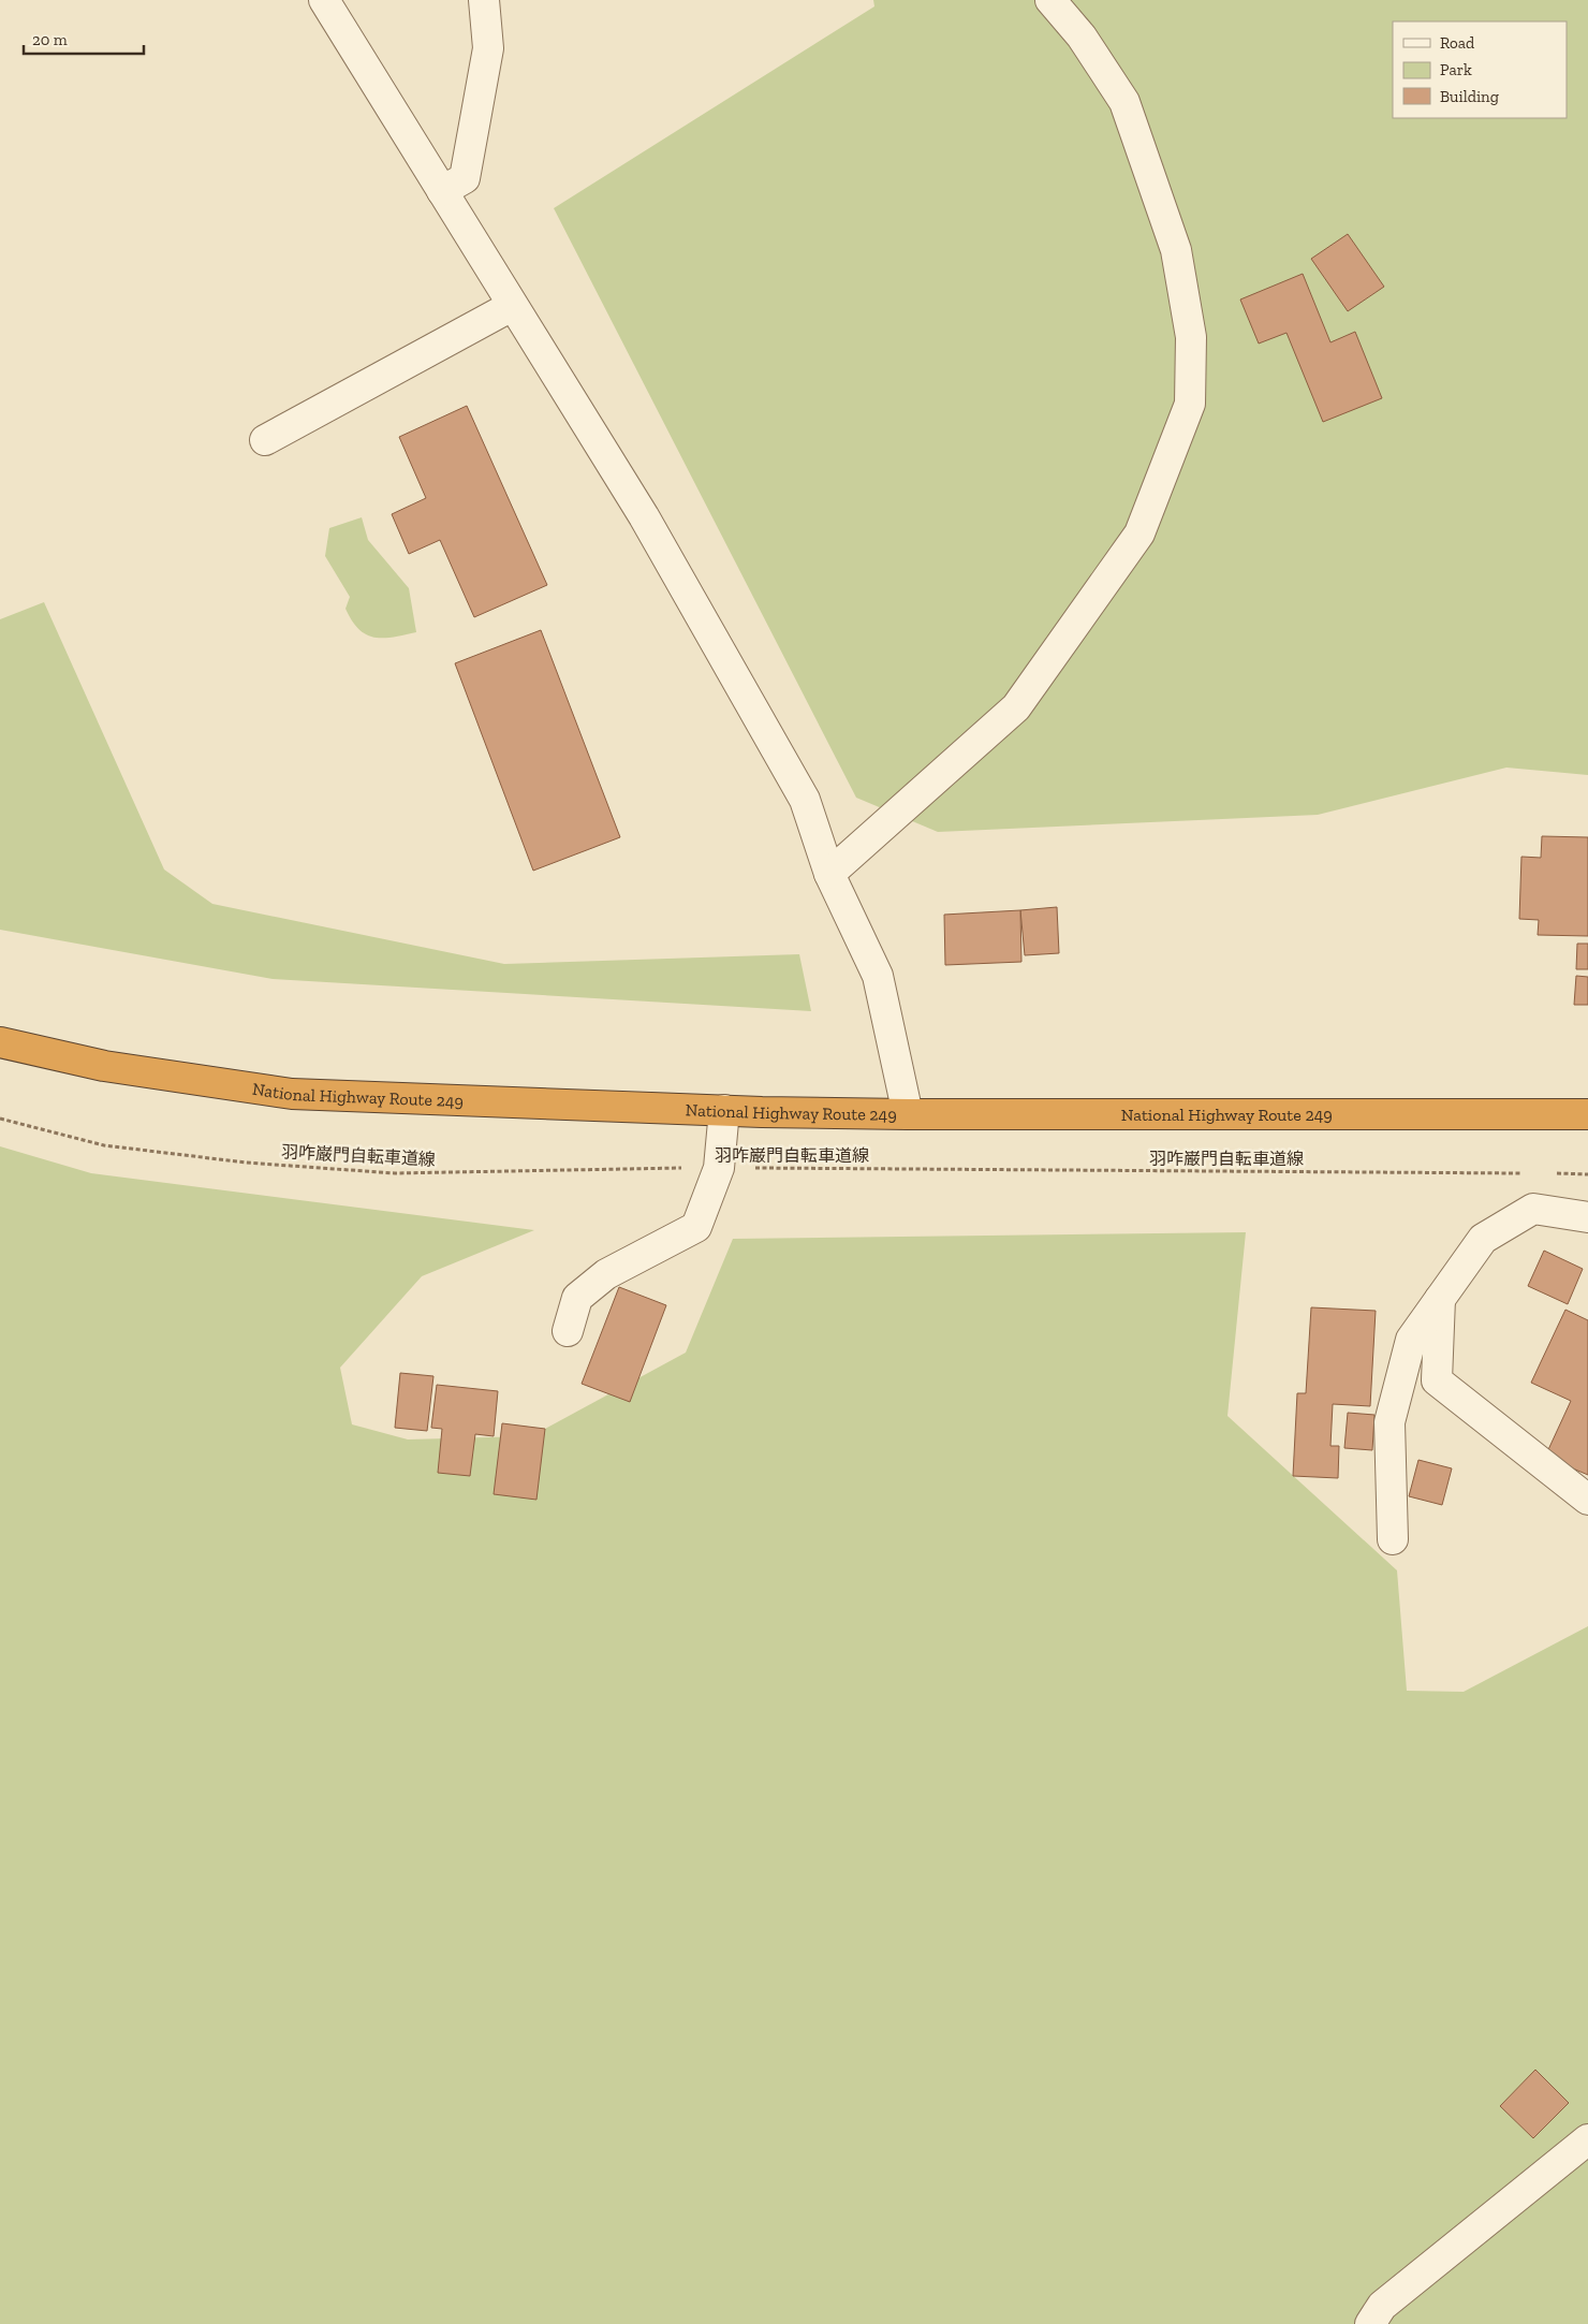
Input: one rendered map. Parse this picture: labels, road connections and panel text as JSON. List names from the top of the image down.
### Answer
{
  "streets": {
    "highway": ["National Highway Route 249"],
    "path": ["羽咋巌門自転車道線"]
  },
  "legend": ["Road", "Park", "Building"],
  "scale_bar": "20 m"
}
